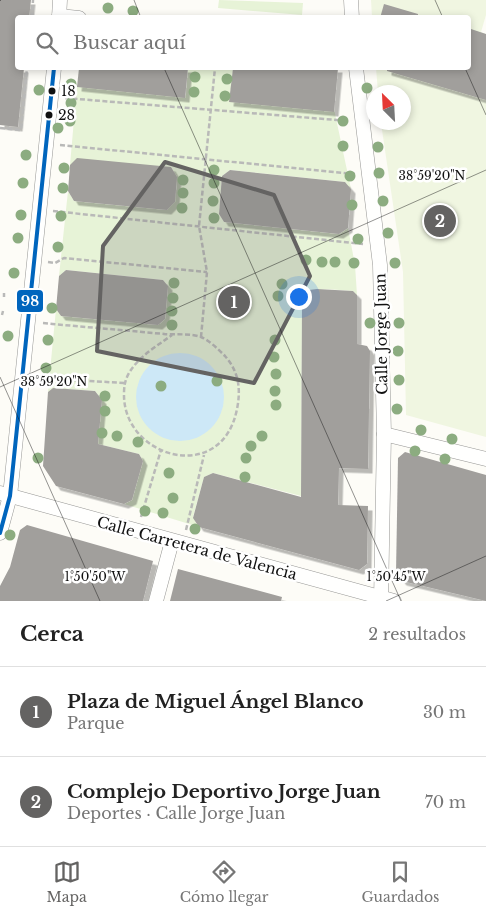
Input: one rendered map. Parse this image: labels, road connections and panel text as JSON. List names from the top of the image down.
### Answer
{
  "streets": {
    "street": ["Calle Jorge Juan", "Calle Carretera de Valencia"]
  },
  "crossings": [
    ["Calle Jorge Juan", "Calle Carretera de Valencia"]
  ],
  "places": ["18", "28"],
  "lines": ["transit line 98"],
  "north": "top left",
  "page": {
    "search": "Buscar aquí",
    "pins": ["2", "1"],
    "heading": ["Cerca", "2 resultados"],
    "list": [
      {
        "mark": "1",
        "name": "Plaza de Miguel Ángel Blanco",
        "note": "Parque",
        "value": "30 m"
      },
      {
        "mark": "2",
        "name": "Complejo Deportivo Jorge Juan",
        "note": "Deportes · Calle Jorge Juan",
        "value": "70 m"
      }
    ],
    "nav": ["Mapa", "Cómo llegar", "Guardados"]
  },
  "coordinates": ["38°59'20\"N", "1°50'50\"W", "1°50'45\"W"]
}
